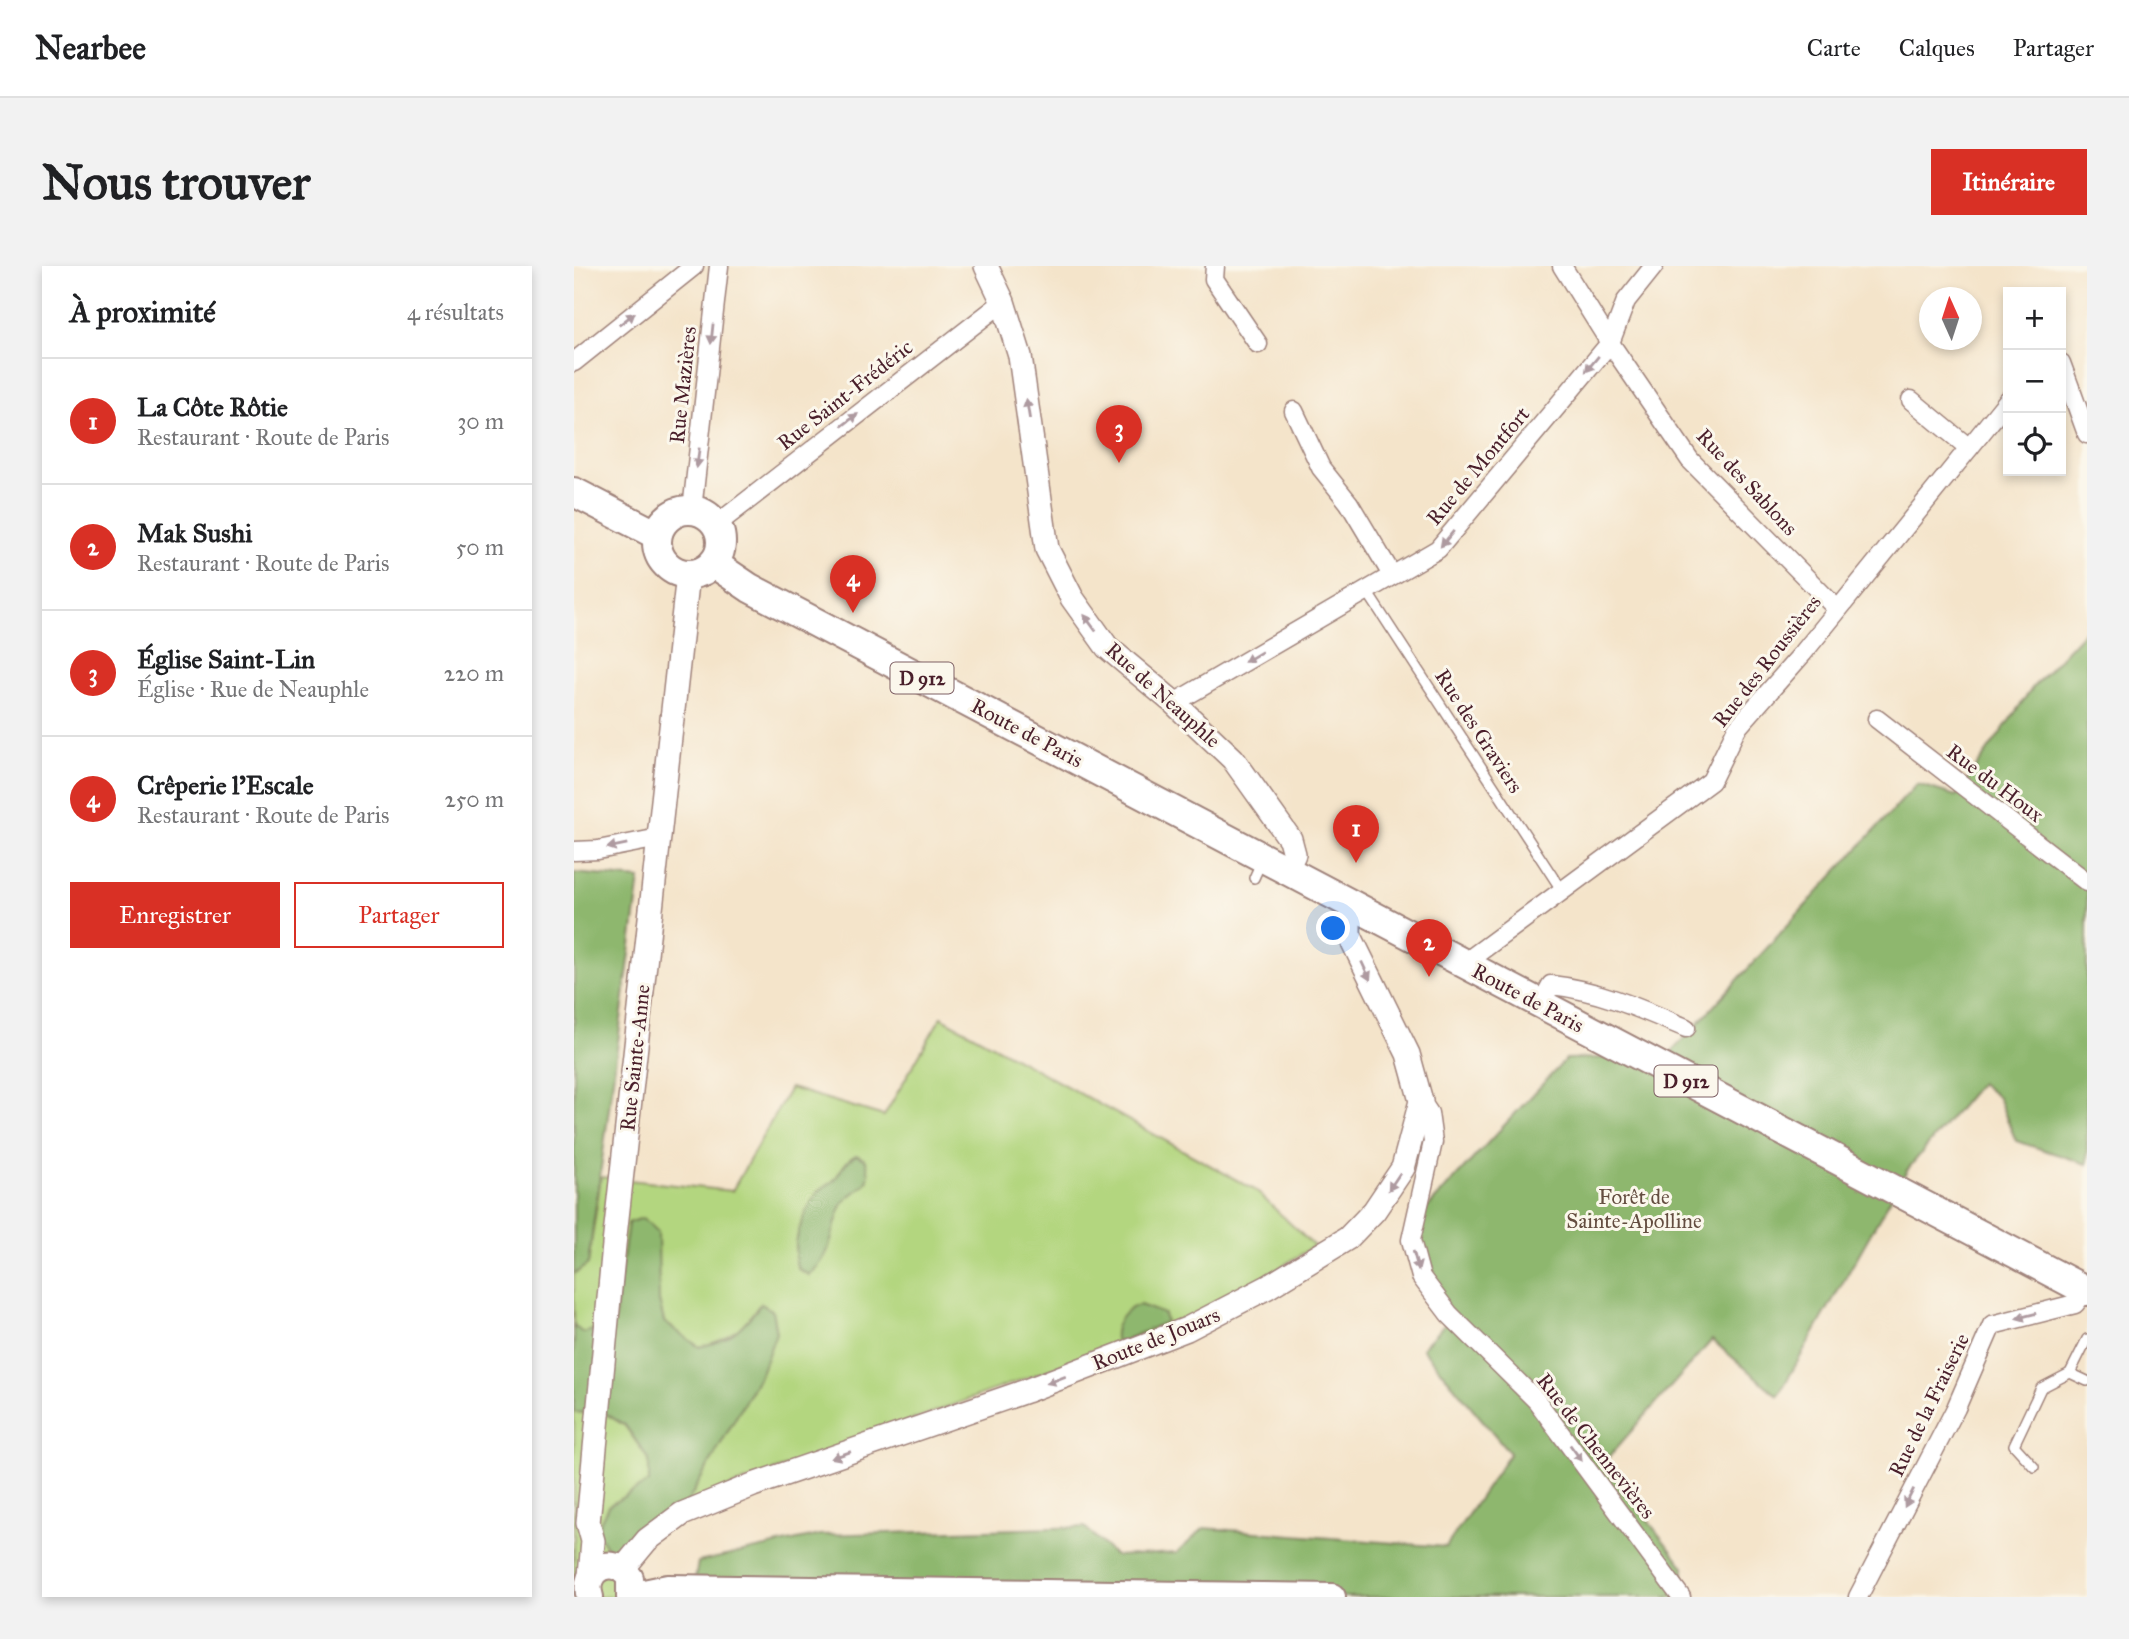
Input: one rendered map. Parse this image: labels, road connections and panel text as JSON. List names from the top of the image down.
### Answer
{
  "streets": {
    "main road": ["D 912", "Route de Paris"],
    "street": [
      "Rue Mazières",
      "Rue Saint-Frédéric",
      "Rue de Montfort",
      "Rue des Sablons",
      "Rue des Roussières",
      "Rue de Neauphle",
      "Rue du Houx",
      "Rue Sainte-Anne",
      "Route de Jouars",
      "Rue de la Fraiserie",
      "Rue de Chennevières"
    ],
    "lane": ["Rue des Graviers"]
  },
  "crossings": [
    ["Rue Mazières", "Rue Saint-Frédéric"],
    ["Rue Mazières", "Route de Paris"],
    ["Rue Mazières", "Rue Sainte-Anne"],
    ["Rue Saint-Frédéric", "Rue de Neauphle"],
    ["Rue Saint-Frédéric", "Route de Paris"],
    ["Rue Saint-Frédéric", "Rue Sainte-Anne"],
    ["Rue de Montfort", "Rue des Sablons"],
    ["Rue de Montfort", "Rue de Neauphle"],
    ["Rue de Montfort", "Rue des Graviers"],
    ["Rue des Sablons", "Rue des Roussières"],
    ["Rue des Roussières", "Rue des Graviers"],
    ["Rue des Roussières", "Route de Paris"],
    ["Rue de Neauphle", "Route de Paris"],
    ["Route de Paris", "Rue Sainte-Anne"],
    ["Route de Paris", "Rue de la Fraiserie"],
    ["Route de Jouars", "Rue de Chennevières"]
  ],
  "one_way": [
    "Rue Mazières",
    "Rue Saint-Frédéric",
    "Rue de Montfort",
    "Rue de Neauphle",
    "Route de Jouars",
    "Rue de la Fraiserie",
    "Rue de Chennevières"
  ],
  "parks": ["Forêt de Sainte-Apolline"],
  "north": "top",
  "page": {
    "header": "Nearbee",
    "nav": ["Carte", "Calques", "Partager"],
    "buttons": [
      "Itinéraire",
      ["Enregistrer", "Partager"]
    ],
    "title": "Nous trouver",
    "heading": ["À proximité", "4 résultats"],
    "map_buttons": ["+", "−"],
    "list": [
      {
        "mark": "1",
        "name": "La Côte Rôtie",
        "note": "Restaurant · Route de Paris",
        "value": "30 m"
      },
      {
        "mark": "2",
        "name": "Mak Sushi",
        "note": "Restaurant · Route de Paris",
        "value": "50 m"
      },
      {
        "mark": "3",
        "name": "Église Saint-Lin",
        "note": "Église · Rue de Neauphle",
        "value": "220 m"
      },
      {
        "mark": "4",
        "name": "Crêperie l'Escale",
        "note": "Restaurant · Route de Paris",
        "value": "250 m"
      }
    ],
    "pins": [
      "3",
      "4",
      "1",
      "2"
    ]
  }
}
